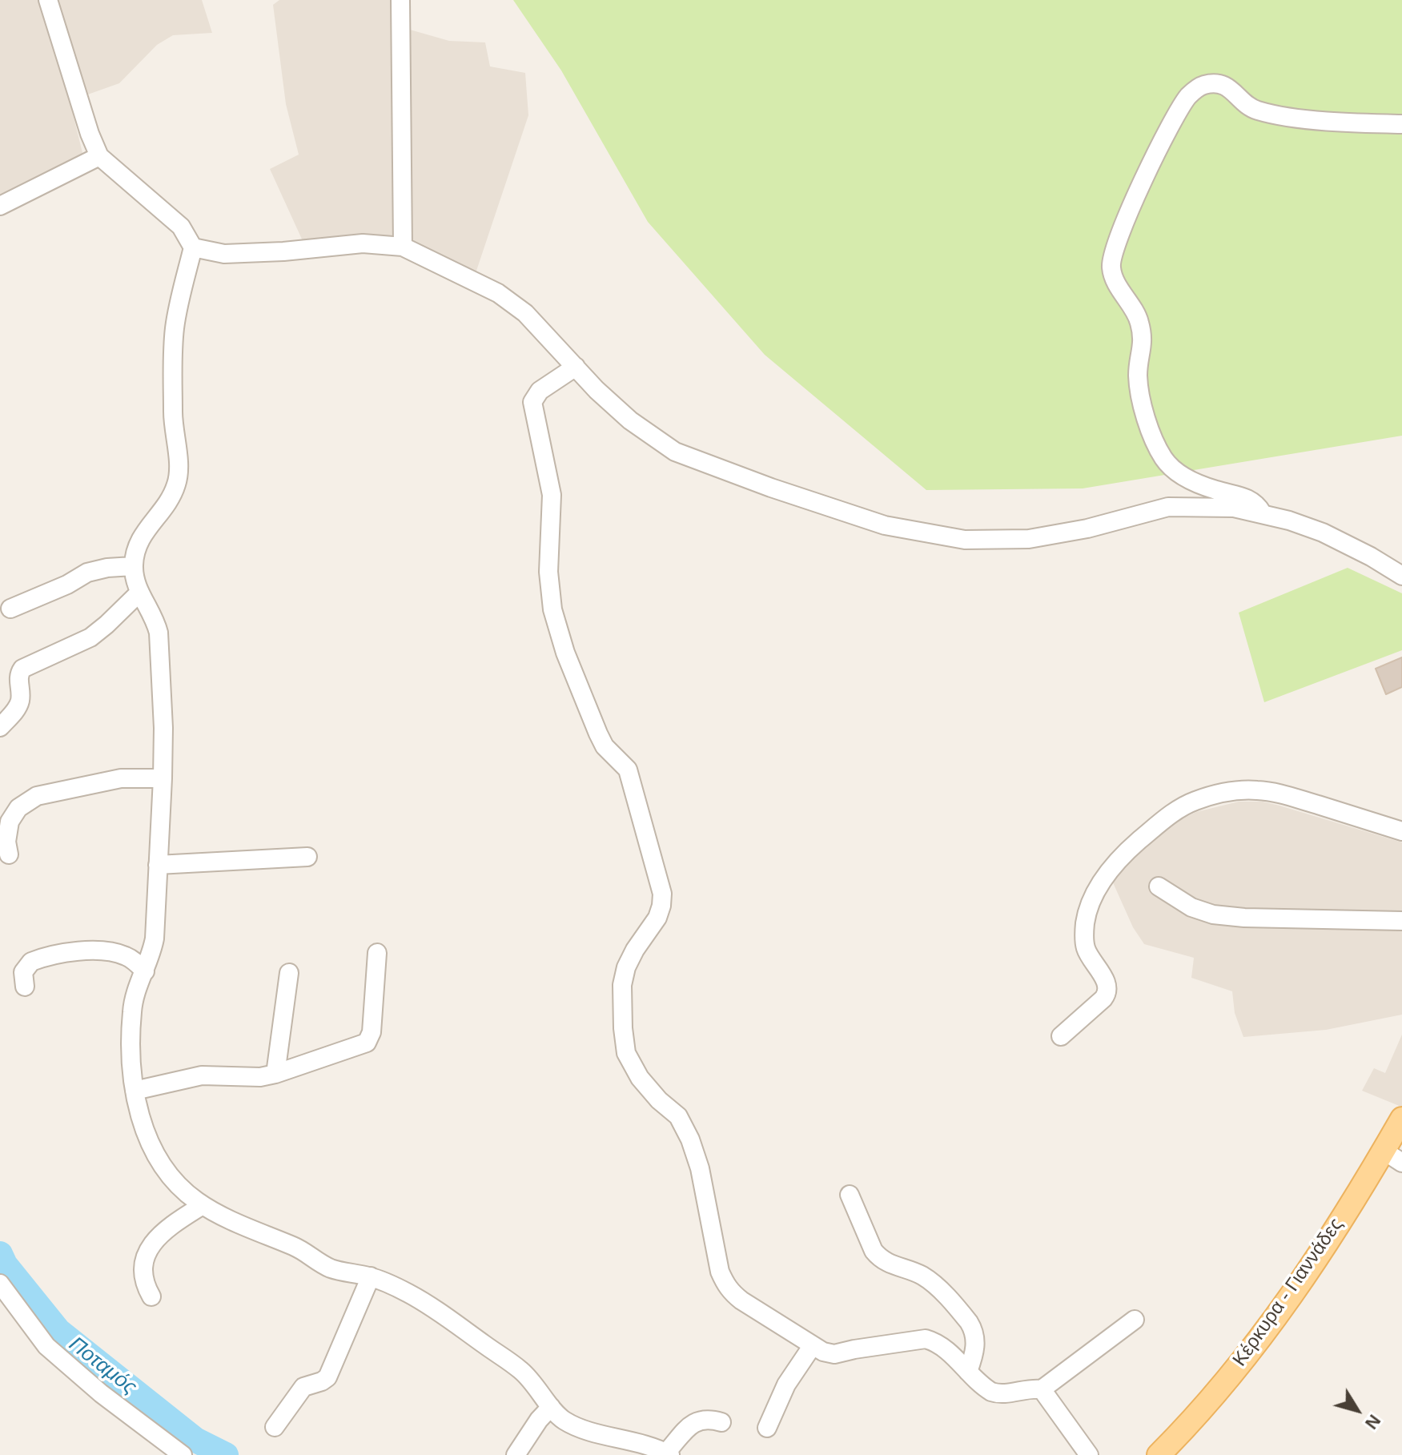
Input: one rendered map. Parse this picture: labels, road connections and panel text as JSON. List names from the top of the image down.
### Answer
{
  "streets": {
    "main road": ["Κέρκυρα - Γιαννάδες"]
  },
  "water": ["Ποταμός"],
  "north": "bottom right"
}
